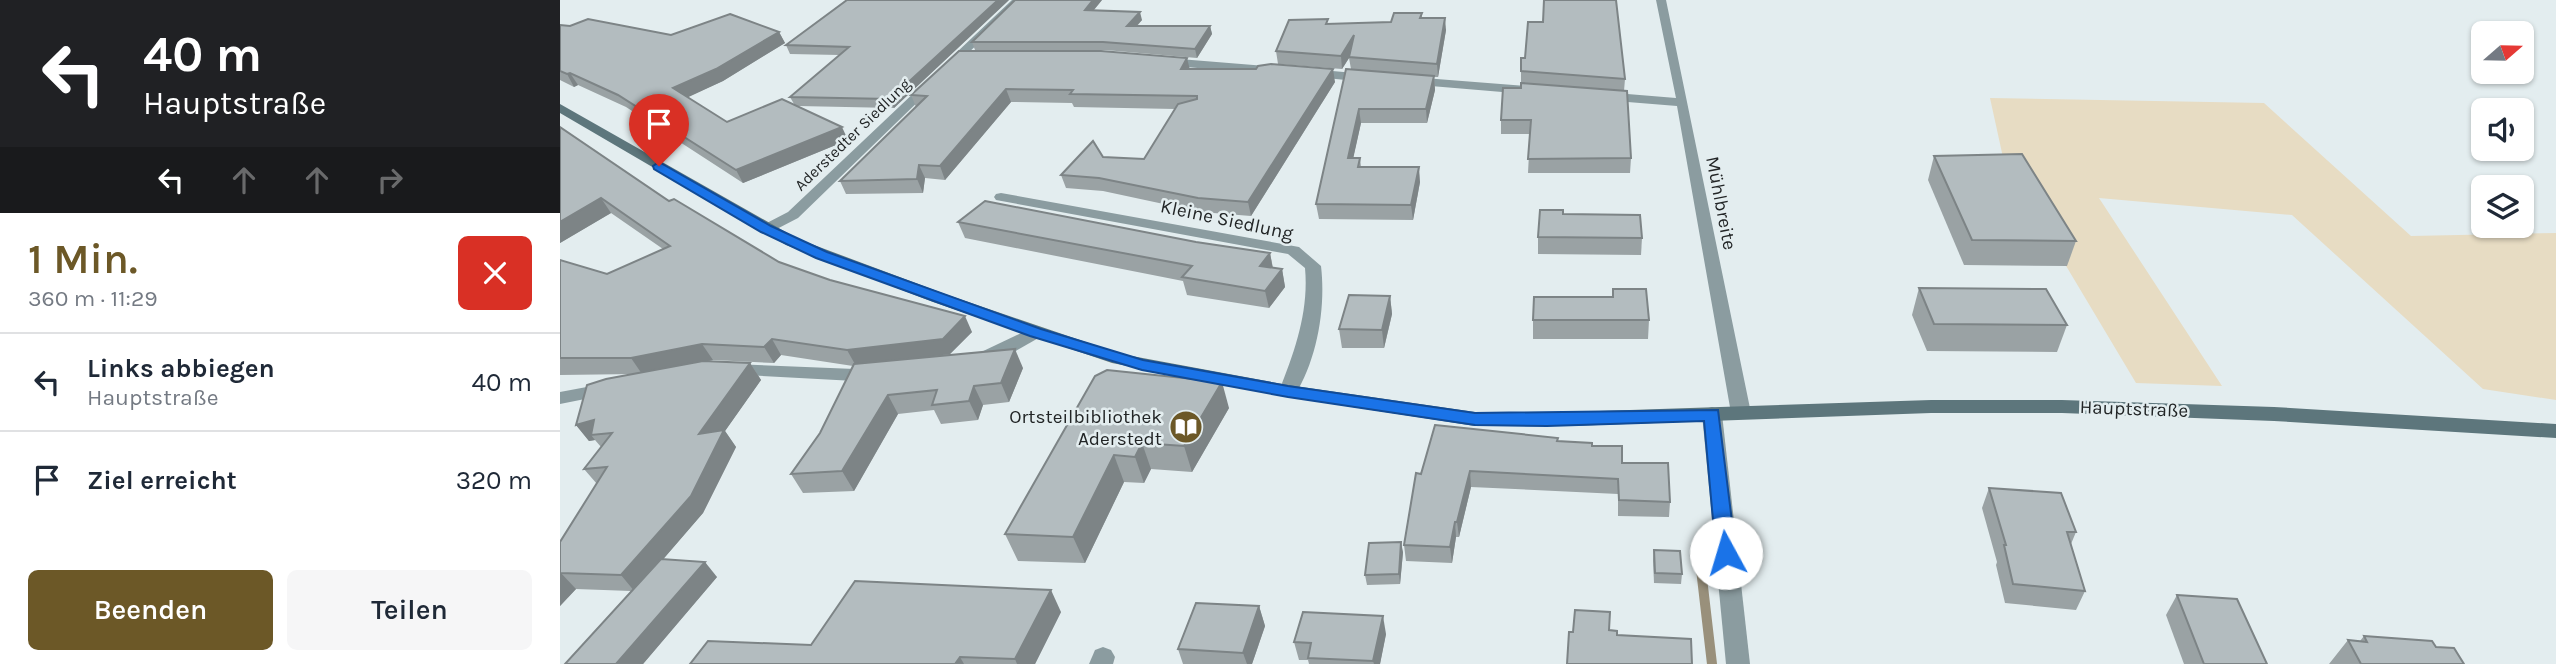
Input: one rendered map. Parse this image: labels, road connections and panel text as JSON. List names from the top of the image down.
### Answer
{
  "streets": {
    "main road": ["Hauptstraße"],
    "street": ["Aderstedter Siedlung", "Mühlbreite", "Kleine Siedlung"]
  },
  "crossings": [
    ["Aderstedter Siedlung", "Hauptstraße"],
    ["Mühlbreite", "Hauptstraße"],
    ["Kleine Siedlung", "Hauptstraße"]
  ],
  "places": {
    "library": ["Ortsteilbibliothek Aderstedt"]
  },
  "north": "right",
  "page": {
    "turn": ["40 m", "Hauptstraße"],
    "heading": ["1 Min.", "360 m · 11:29"],
    "list": [
      {
        "name": "Links abbiegen",
        "note": "Hauptstraße",
        "value": "40 m"
      },
      {
        "name": "Ziel erreicht",
        "value": "320 m"
      }
    ],
    "buttons": ["Beenden", "Teilen"]
  }
}
